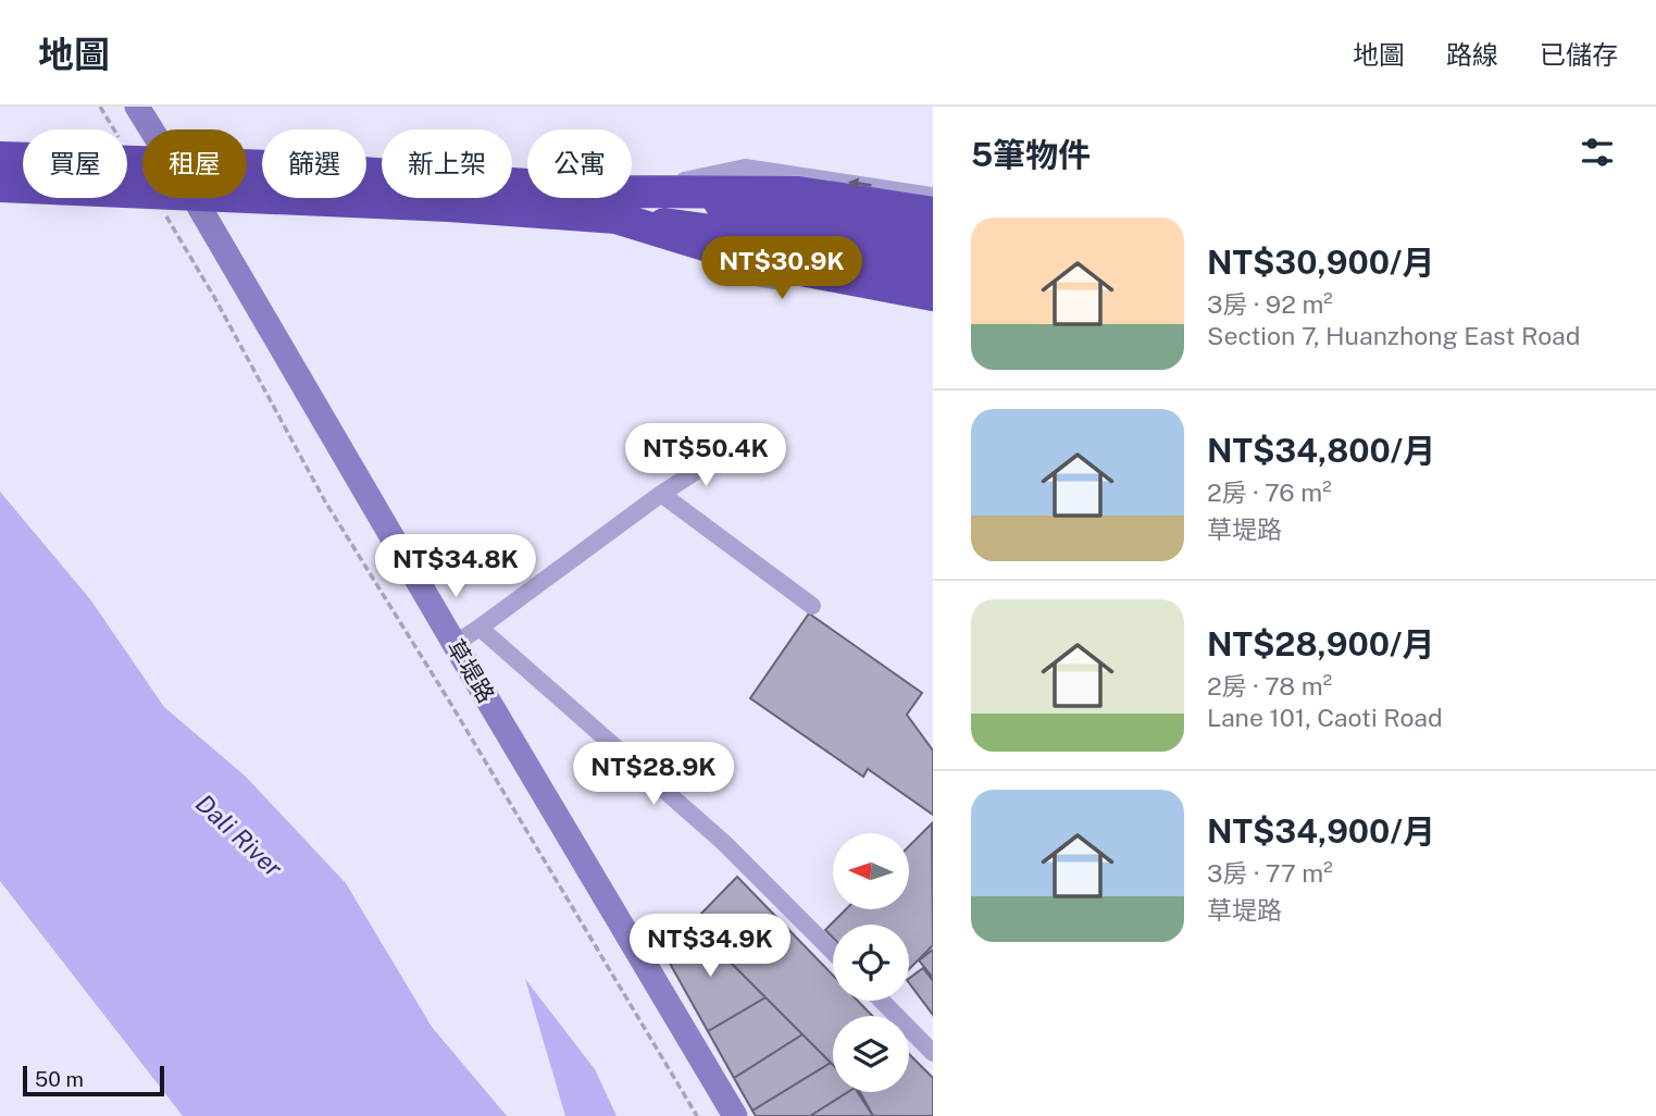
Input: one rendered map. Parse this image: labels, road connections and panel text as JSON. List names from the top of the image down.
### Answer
{
  "streets": {
    "street": ["草堤路"]
  },
  "water": ["Dali River"],
  "scale_bar": "50 m",
  "north": "left",
  "page": {
    "header": "地圖",
    "nav": ["地圖", "路線", "已儲存"],
    "heading": "5筆物件",
    "chip": [
      "買屋",
      "租屋",
      "篩選",
      "新上架",
      "公寓"
    ],
    "list": [
      {
        "name": "NT$30,900/月",
        "note": "3房 · 92 m² · Section 7, Huanzhong East Road"
      },
      {
        "name": "NT$34,800/月",
        "note": "2房 · 76 m² · 草堤路"
      },
      {
        "name": "NT$28,900/月",
        "note": "2房 · 78 m² · Lane 101, Caoti Road"
      },
      {
        "name": "NT$34,900/月",
        "note": "3房 · 77 m² · 草堤路"
      }
    ],
    "price": [
      "NT$30.9K",
      "NT$50.4K",
      "NT$34.8K",
      "NT$28.9K",
      "NT$34.9K"
    ],
    "scale": "50 m"
  }
}
